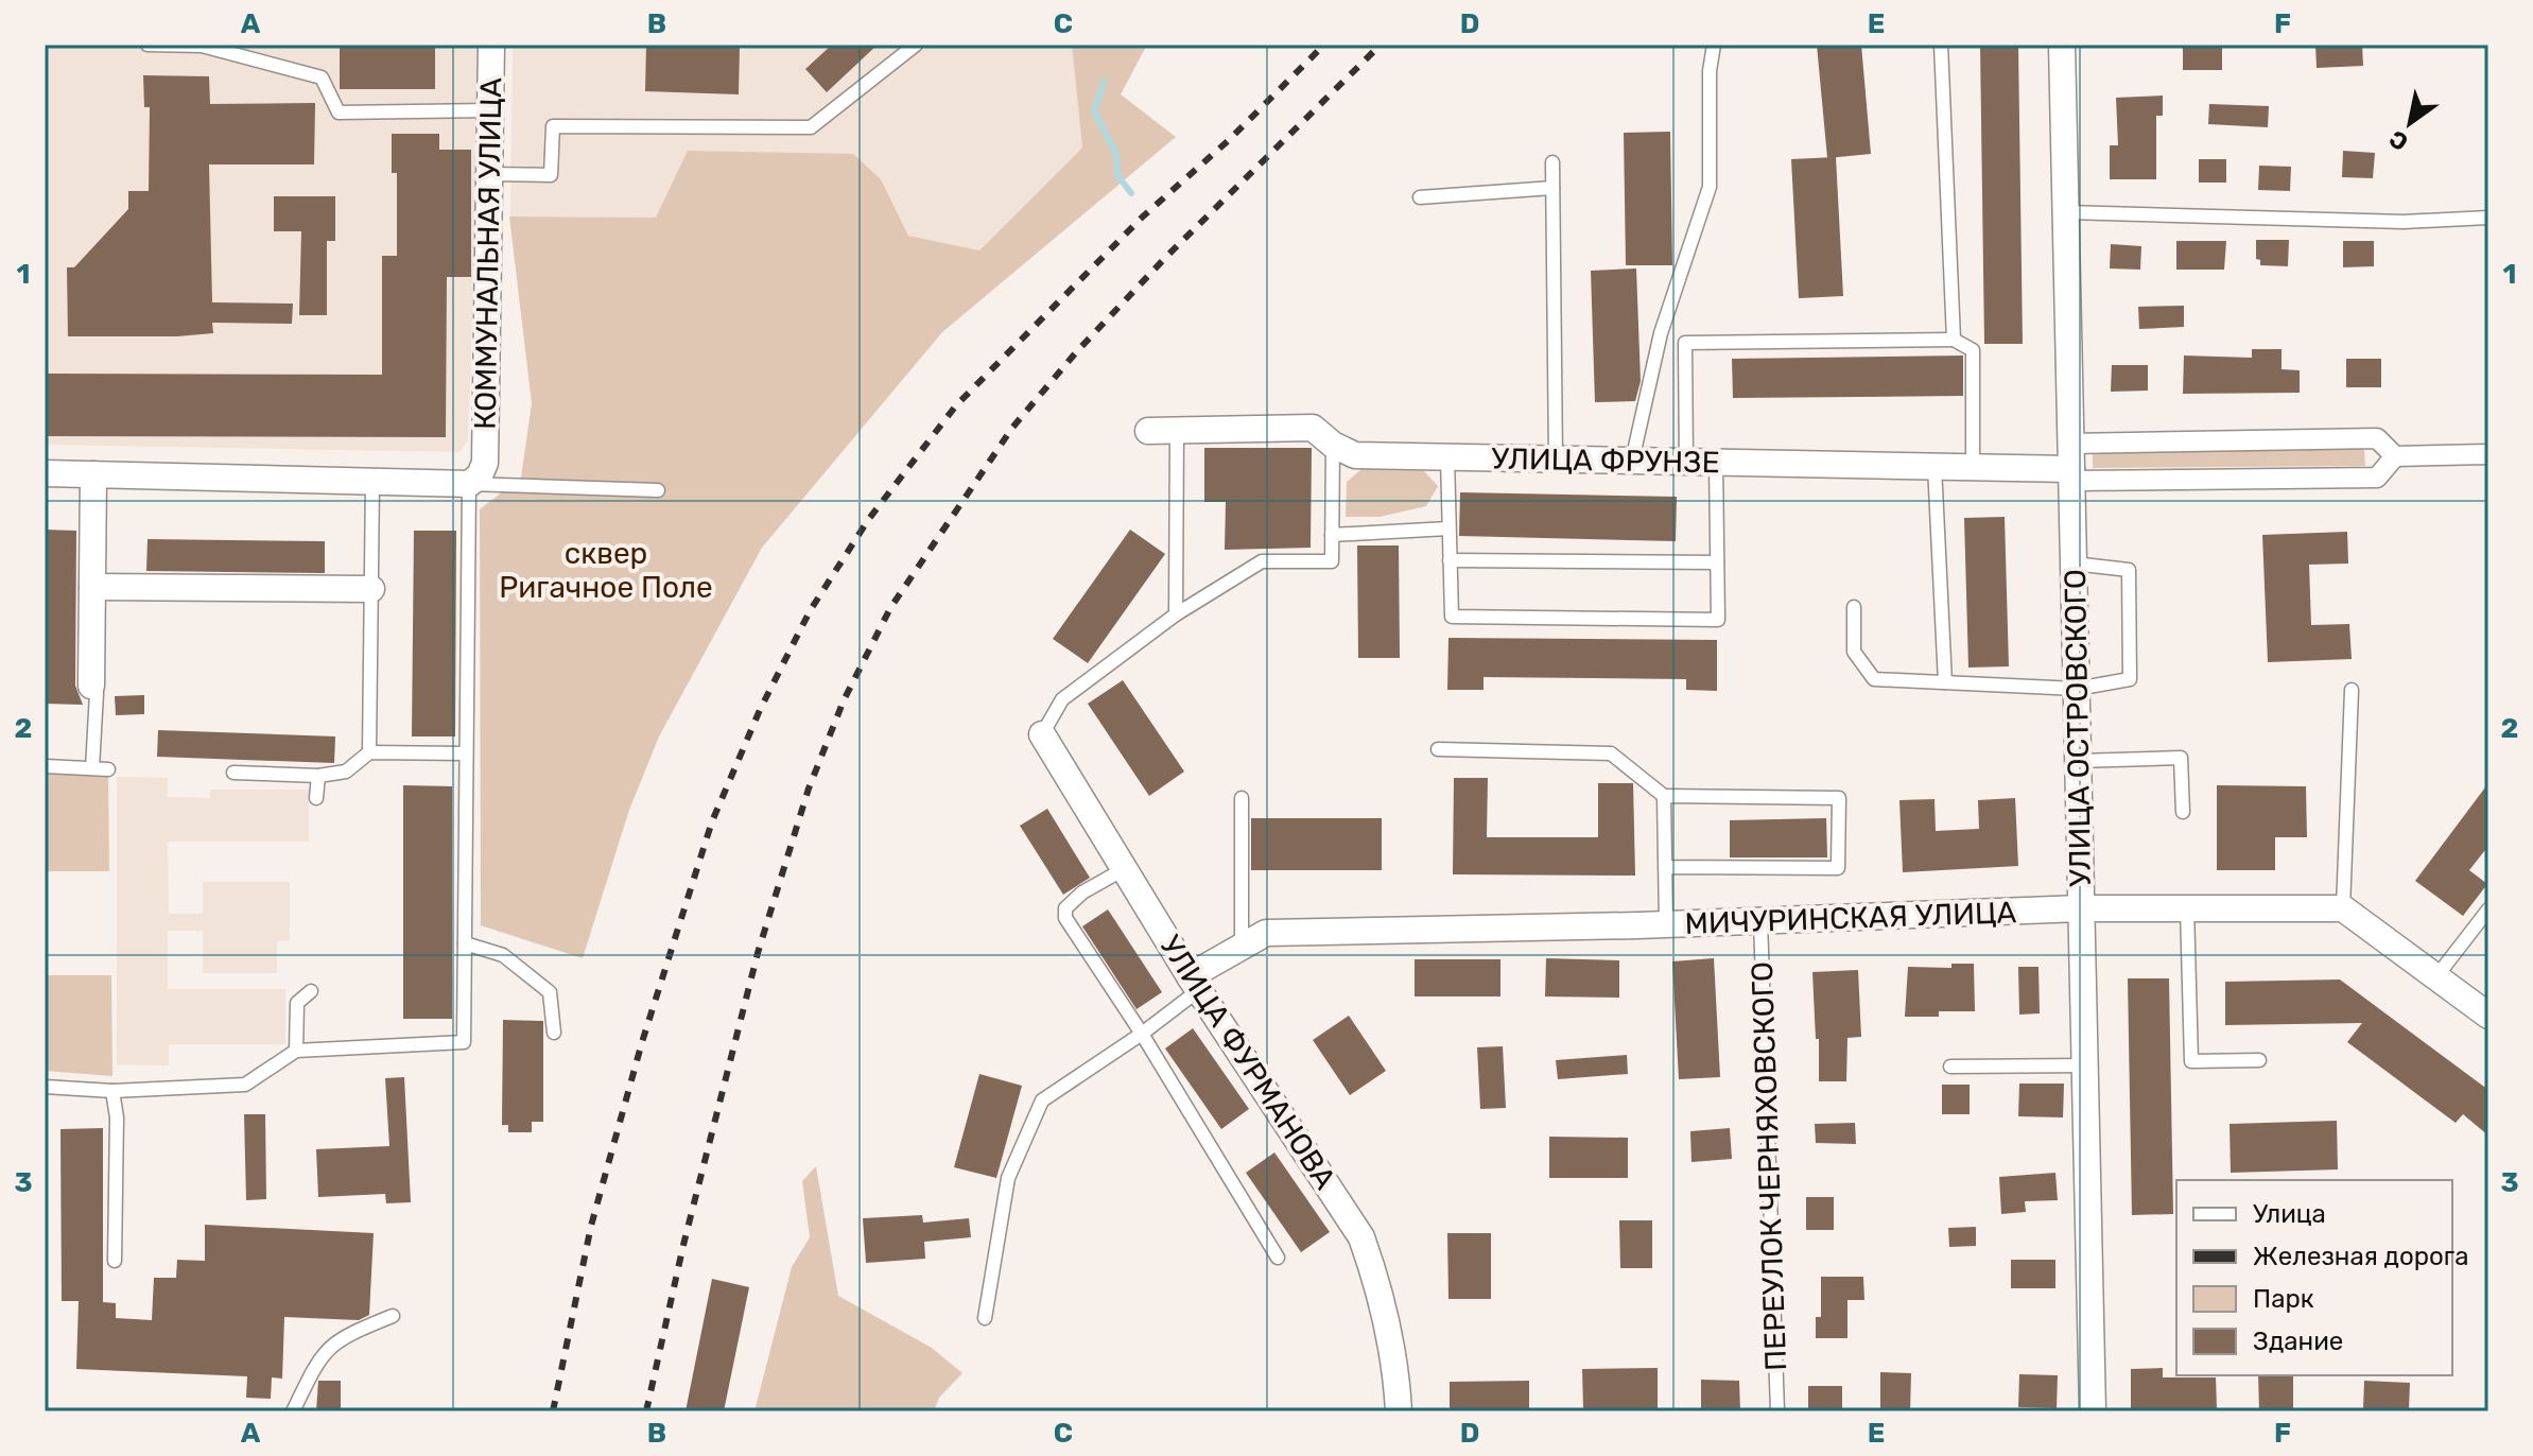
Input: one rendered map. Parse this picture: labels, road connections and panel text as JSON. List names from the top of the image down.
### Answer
{
  "streets": {
    "street": [
      "КОММУНАЛЬНАЯ УЛИЦА",
      "УЛИЦА ФРУНЗЕ",
      "УЛИЦА ОСТРОВСКОГО",
      "МИЧУРИНСКАЯ УЛИЦА",
      "УЛИЦА ФУРМАНОВА"
    ],
    "lane": ["ПЕРЕУЛОК ЧЕРНЯХОВСКОГО"]
  },
  "crossings": [
    ["УЛИЦА ФРУНЗЕ", "УЛИЦА ОСТРОВСКОГО"],
    ["УЛИЦА ОСТРОВСКОГО", "МИЧУРИНСКАЯ УЛИЦА"],
    ["МИЧУРИНСКАЯ УЛИЦА", "УЛИЦА ФУРМАНОВА"],
    ["МИЧУРИНСКАЯ УЛИЦА", "ПЕРЕУЛОК ЧЕРНЯХОВСКОГО"]
  ],
  "parks": ["сквер Ригачное Поле"],
  "legend": [
    "Улица",
    "Железная дорога",
    "Парк",
    "Здание"
  ],
  "north": "bottom left",
  "grid": {
    "columns": [
      "A",
      "B",
      "C",
      "D",
      "E",
      "F"
    ],
    "rows": ["1", "2", "3"]
  }
}
